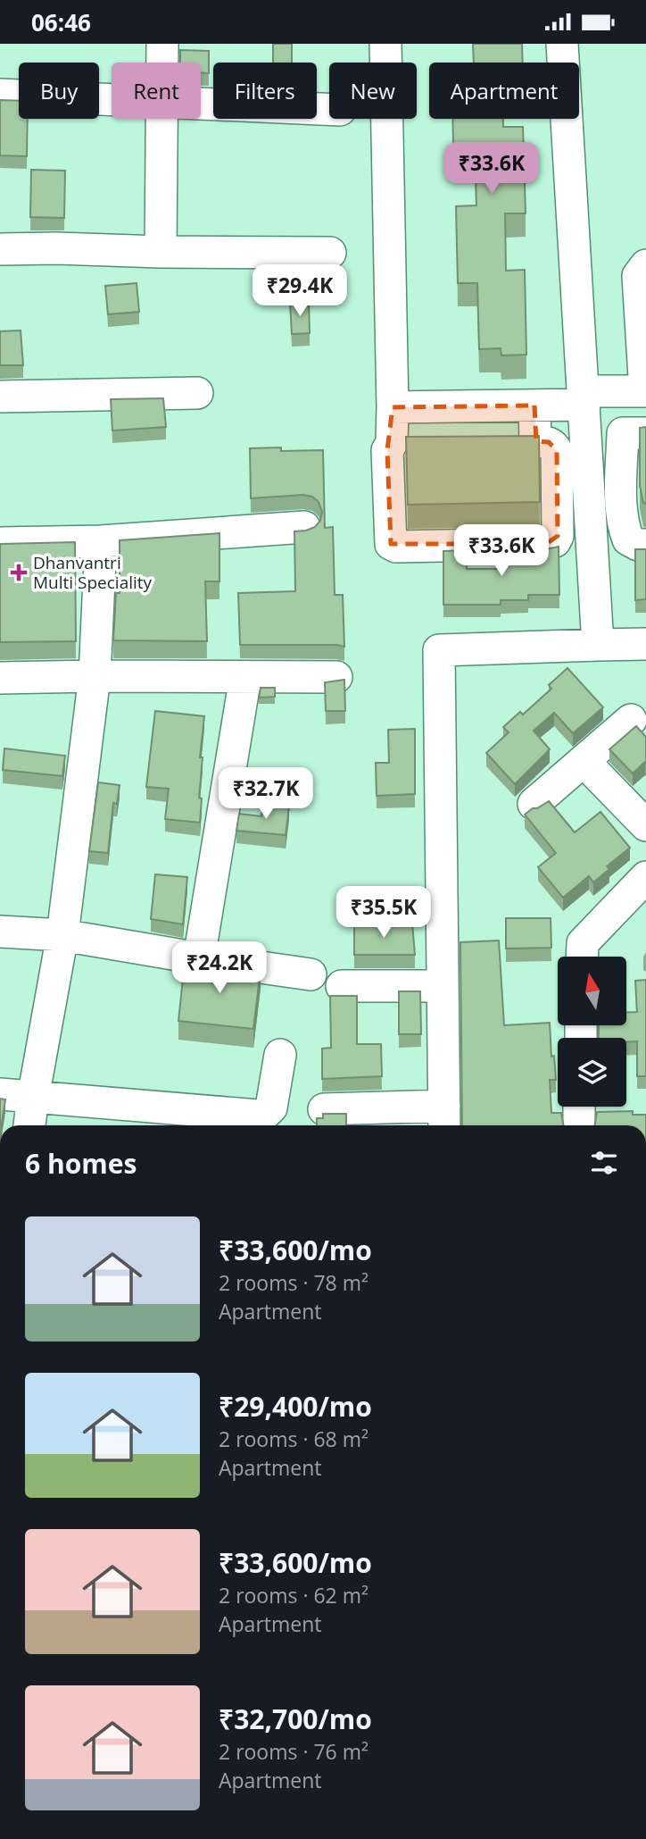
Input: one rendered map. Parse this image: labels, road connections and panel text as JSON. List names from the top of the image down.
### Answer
{
  "places": {
    "health": ["Dhanvantri Multi Speciality"]
  },
  "north": "top",
  "page": {
    "status": "06:46",
    "chip": [
      "Buy",
      "Rent",
      "Filters",
      "New",
      "Apartment"
    ],
    "price": [
      "₹33.6K",
      "₹29.4K",
      "₹33.6K",
      "₹32.7K",
      "₹35.5K",
      "₹24.2K"
    ],
    "heading": "6 homes",
    "list": [
      {
        "name": "₹33,600/mo",
        "note": "2 rooms · 78 m² · Apartment"
      },
      {
        "name": "₹29,400/mo",
        "note": "2 rooms · 68 m² · Apartment"
      },
      {
        "name": "₹33,600/mo",
        "note": "2 rooms · 62 m² · Apartment"
      },
      {
        "name": "₹32,700/mo",
        "note": "2 rooms · 76 m² · Apartment"
      }
    ]
  }
}
